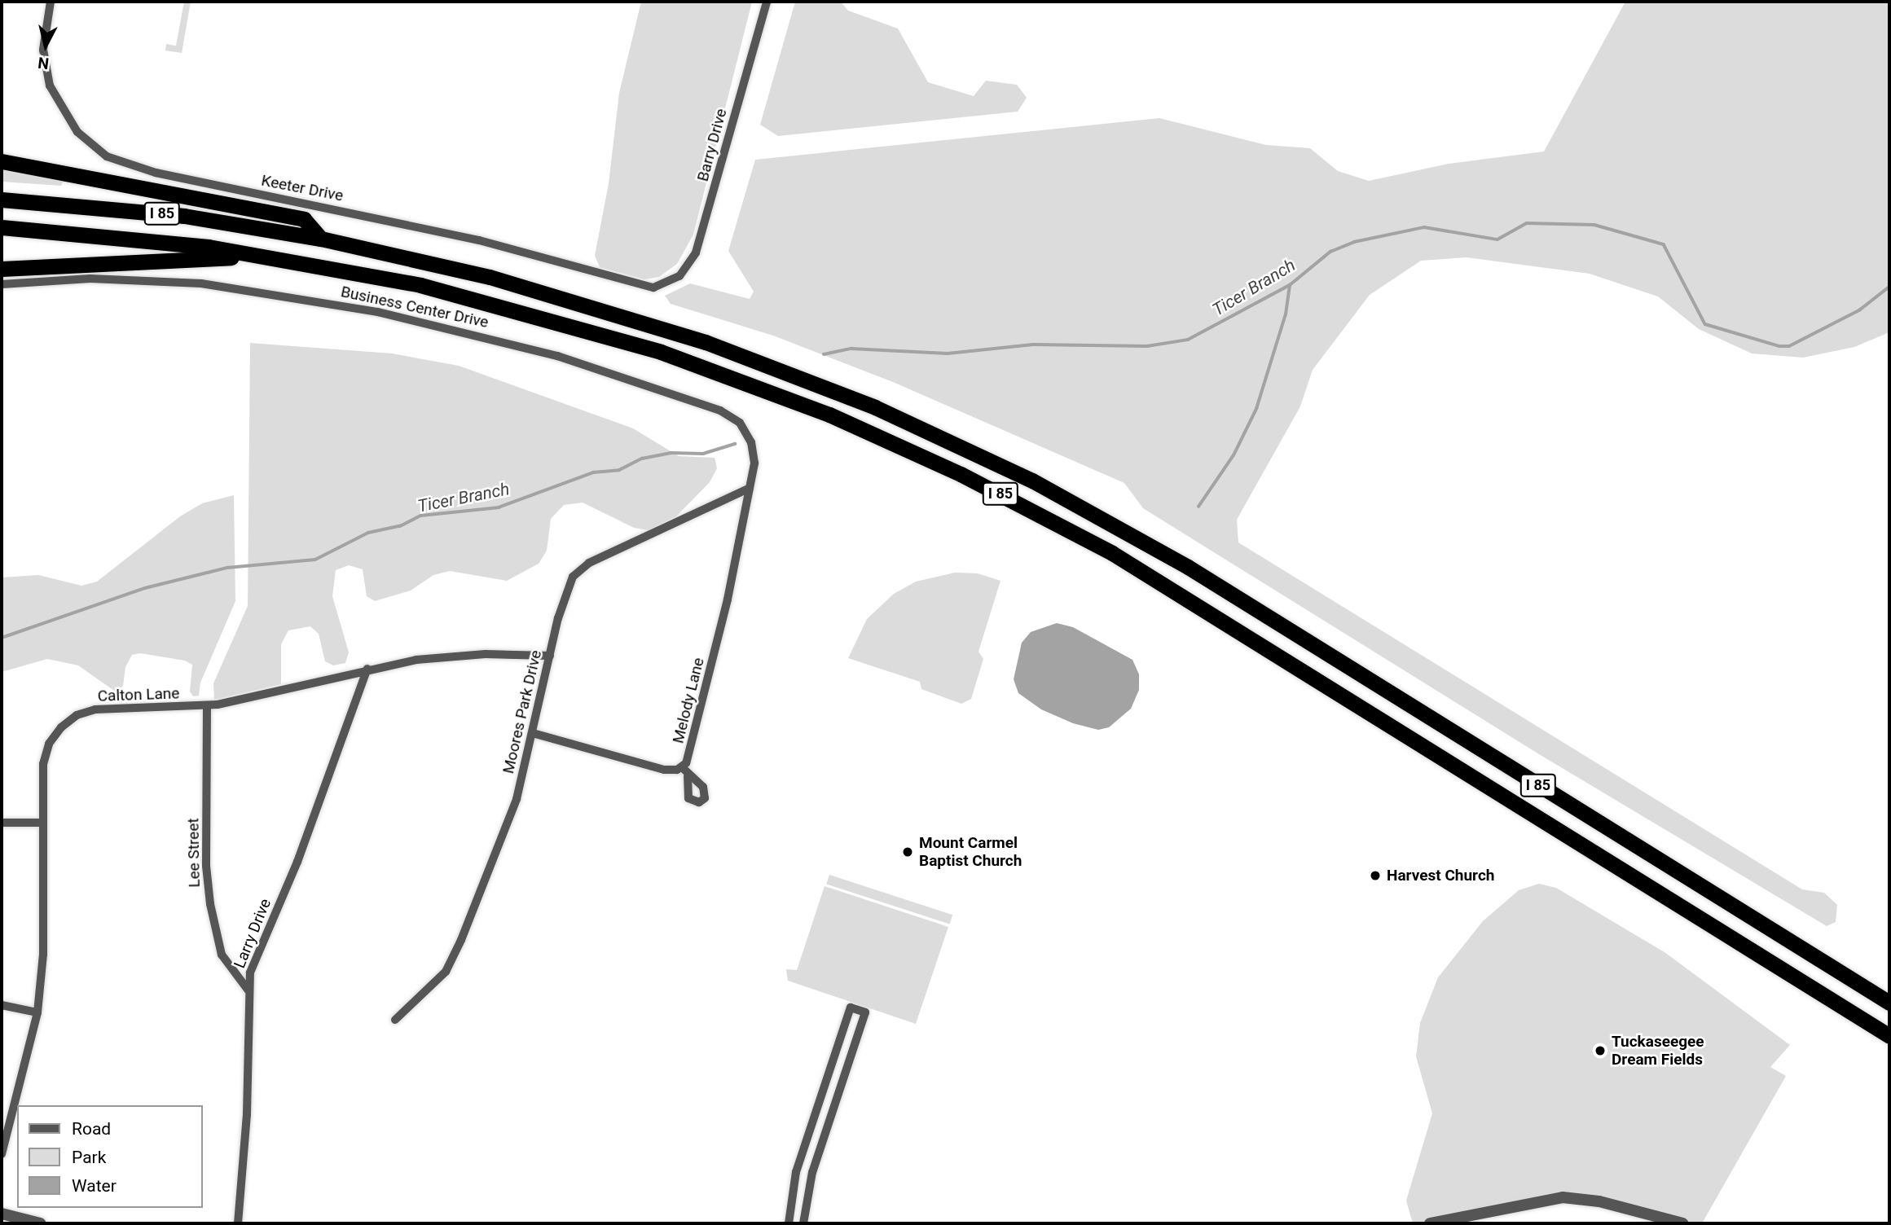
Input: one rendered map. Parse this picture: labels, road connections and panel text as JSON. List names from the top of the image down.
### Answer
{
  "streets": {
    "highway": ["I 85"],
    "street": [
      "Barry Drive",
      "Keeter Drive",
      "Business Center Drive",
      "Calton Lane",
      "Melody Lane",
      "Moores Park Drive",
      "Lee Street",
      "Larry Drive"
    ]
  },
  "crossings": [
    ["Barry Drive", "Keeter Drive"],
    ["Business Center Drive", "Melody Lane"],
    ["Business Center Drive", "Moores Park Drive"],
    ["Calton Lane", "Moores Park Drive"],
    ["Calton Lane", "Lee Street"],
    ["Calton Lane", "Larry Drive"],
    ["Melody Lane", "Moores Park Drive"],
    ["Lee Street", "Larry Drive"]
  ],
  "water": ["Ticer Branch"],
  "places": ["Mount Carmel Baptist Church", "Harvest Church", "Tuckaseegee Dream Fields"],
  "legend": ["Road", "Park", "Water"],
  "north": "bottom"
}
